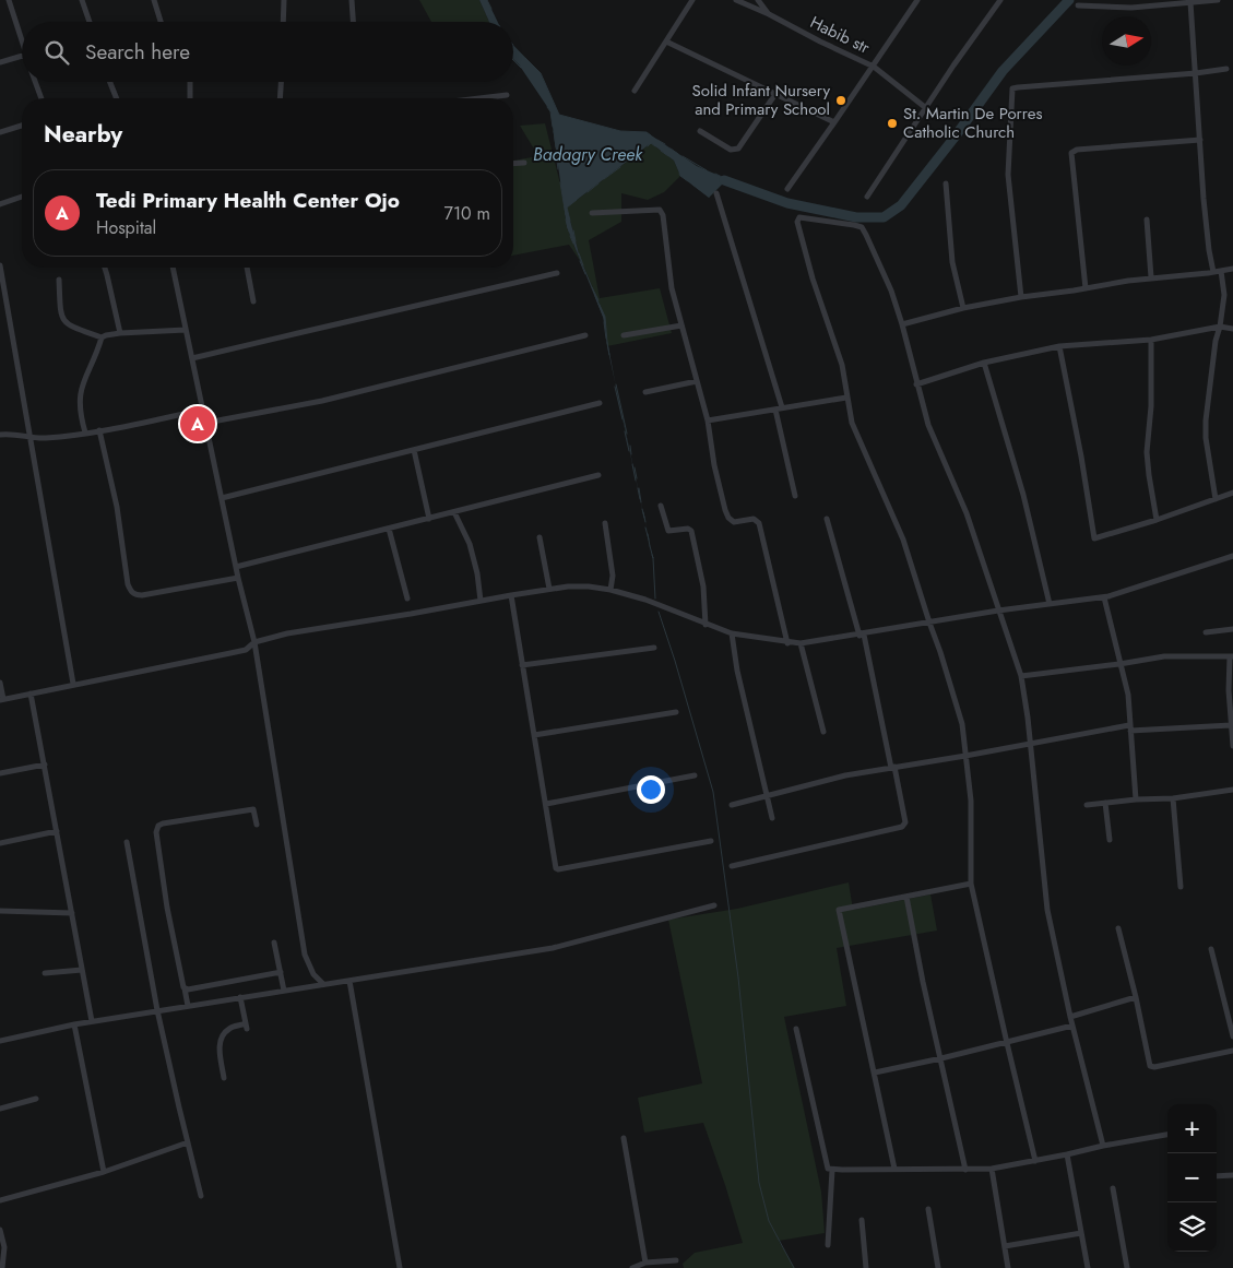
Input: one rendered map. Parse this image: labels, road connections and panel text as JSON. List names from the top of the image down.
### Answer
{
  "streets": {
    "street": ["Habib str"]
  },
  "water": ["Badagry Creek"],
  "places": ["Solid Infant Nursery and Primary School", "St. Martin De Porres Catholic Church"],
  "north": "right",
  "page": {
    "search": "Search here",
    "heading": "Nearby",
    "list": [
      {
        "mark": "A",
        "name": "Tedi Primary Health Center Ojo",
        "note": "Hospital",
        "value": "710 m"
      }
    ],
    "pins": "A",
    "map_buttons": ["+", "−"]
  }
}
